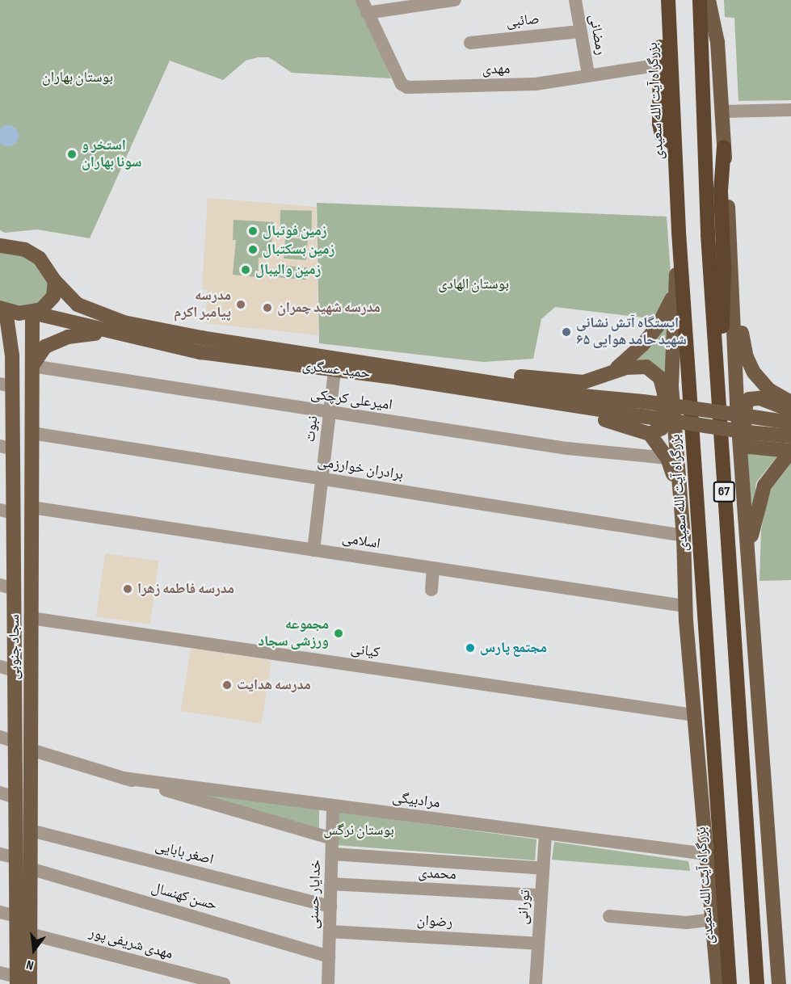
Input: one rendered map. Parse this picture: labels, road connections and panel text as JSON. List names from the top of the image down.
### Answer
{
  "streets": {
    "highway": ["بزرگراه آیت الله سعیدی", "67"],
    "main road": ["حمید عسگری", "سجاد جنوبی"],
    "street": [
      "صائبی",
      "رمضانی",
      "مهدی",
      "امیرعلی کرچکی",
      "نبوت",
      "برادران خوارزمی",
      "اسلامی",
      "کیانی",
      "مرادبیگی",
      "اصغر بابایی",
      "محمدی",
      "خدایار حسنی",
      "حسن کهنسال",
      "تورانی",
      "رضوان",
      "مهدی شریفی پور"
    ]
  },
  "crossings": [
    ["صائبی", "رمضانی"],
    ["رمضانی", "مهدی"],
    ["حمید عسگری", "نبوت"],
    ["حمید عسگری", "سجاد جنوبی"],
    ["امیرعلی کرچکی", "نبوت"],
    ["امیرعلی کرچکی", "سجاد جنوبی"],
    ["نبوت", "برادران خوارزمی"],
    ["نبوت", "اسلامی"],
    ["برادران خوارزمی", "سجاد جنوبی"],
    ["اسلامی", "سجاد جنوبی"],
    ["سجاد جنوبی", "کیانی"],
    ["سجاد جنوبی", "مرادبیگی"],
    ["سجاد جنوبی", "اصغر بابایی"],
    ["سجاد جنوبی", "حسن کهنسال"],
    ["سجاد جنوبی", "مهدی شریفی پور"],
    ["مرادبیگی", "خدایار حسنی"],
    ["مرادبیگی", "تورانی"],
    ["اصغر بابایی", "خدایار حسنی"],
    ["محمدی", "خدایار حسنی"],
    ["محمدی", "تورانی"],
    ["خدایار حسنی", "حسن کهنسال"],
    ["خدایار حسنی", "رضوان"],
    ["تورانی", "رضوان"]
  ],
  "parks": ["بوستان بهاران", "بوستان الهادی", "بوستان نرگس"],
  "places": [
    "استخر و سونا بهاران",
    "زمین فوتبال",
    "زمین بسکتبال",
    "زمین والیبال",
    "مدرسه پیامبر اکرم",
    "مدرسه شهید چمران",
    "ایستگاه آتش نشانی ۶۵ شهید حامد هوایی",
    "مدرسه فاطمه زهرا",
    "مجموعه ورزشی سجاد",
    "مجتمع پارس",
    "مدرسه هدایت"
  ],
  "north": "bottom"
}
